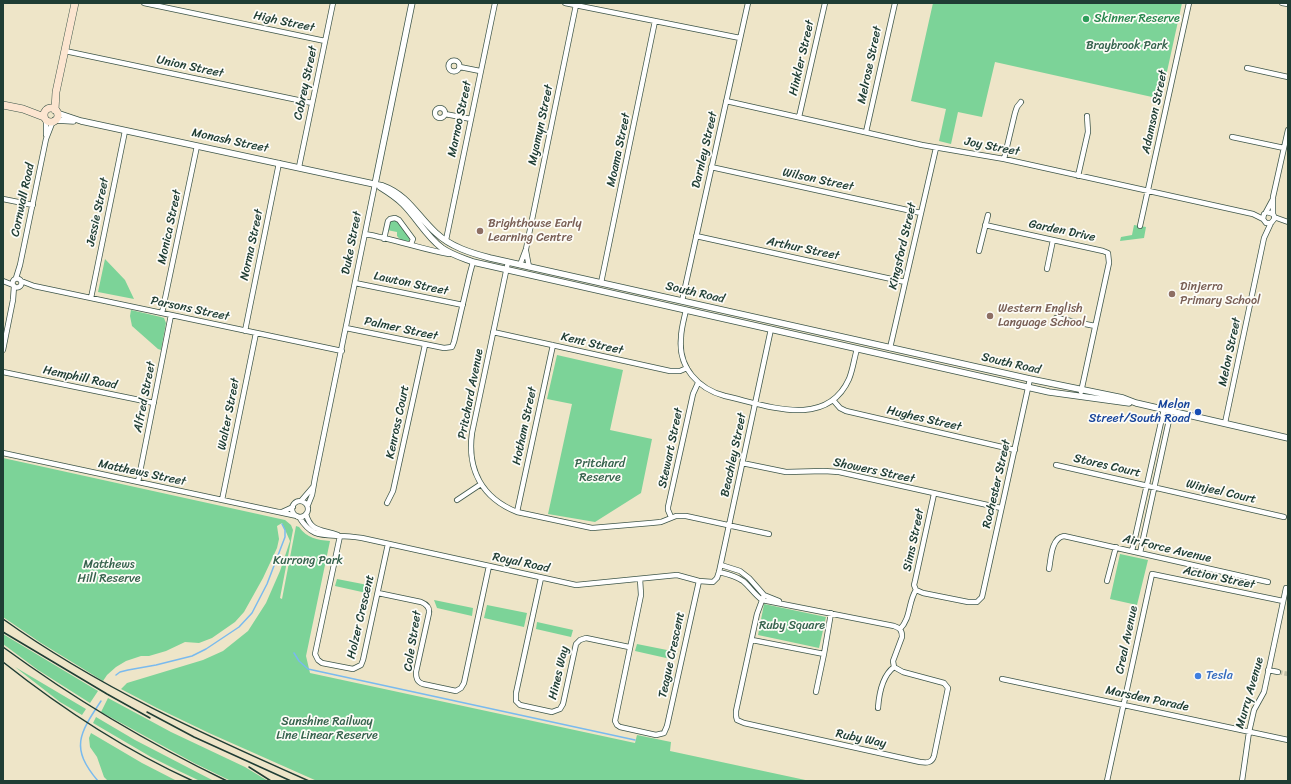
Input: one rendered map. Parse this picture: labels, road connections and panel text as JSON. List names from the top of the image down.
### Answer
{
  "streets": {
    "main road": ["Monash Street", "Cornwall Road"],
    "street": [
      "High Street",
      "Hinkler Street",
      "Melrose Street",
      "Union Street",
      "Cobrey Street",
      "Adamson Street",
      "Marnoo Street",
      "Myamyn Street",
      "Joy Street",
      "Moama Street",
      "Darnley Street",
      "Wilson Street",
      "Jessie Street",
      "Monica Street",
      "Garden Drive",
      "Duke Street",
      "Norma Street",
      "Kingsford Street",
      "Arthur Street",
      "Lawton Street",
      "South Road",
      "Parsons Street",
      "Palmer Street",
      "Kent Street",
      "Melon Street",
      "Hemphill Road",
      "Pritchard Avenue",
      "Alfred Street",
      "Walter Street",
      "Hughes Street",
      "Kenross Court",
      "Hotham Street",
      "Stewart Street",
      "Beachley Street",
      "Stores Court",
      "Showers Street",
      "Matthews Street",
      "Rochester Street",
      "Winjeel Court",
      "Sims Street",
      "Air Force Avenue",
      "Royal Road",
      "Action Street",
      "Holzer Crescent",
      "Creal Avenue",
      "Cole Street",
      "Teague Crescent",
      "Hines Way",
      "Murry Avenue",
      "Marsden Parade",
      "Ruby Way"
    ]
  },
  "crossings": [
    ["High Street", "Cobrey Street"],
    ["Hinkler Street", "Joy Street"],
    ["Melrose Street", "Joy Street"],
    ["Union Street", "Cobrey Street"],
    ["Union Street", "Cornwall Road"],
    ["Cobrey Street", "Monash Street"],
    ["Adamson Street", "Joy Street"],
    ["Marnoo Street", "South Road"],
    ["Myamyn Street", "South Road"],
    ["Monash Street", "Cornwall Road"],
    ["Monash Street", "Jessie Street"],
    ["Monash Street", "Monica Street"],
    ["Monash Street", "Duke Street"],
    ["Monash Street", "Norma Street"],
    ["Monash Street", "South Road"],
    ["Joy Street", "Darnley Street"],
    ["Joy Street", "Kingsford Street"],
    ["Joy Street", "Melon Street"],
    ["Moama Street", "South Road"],
    ["Darnley Street", "Wilson Street"],
    ["Darnley Street", "Arthur Street"],
    ["Darnley Street", "South Road"],
    ["Wilson Street", "Kingsford Street"],
    ["Cornwall Road", "Parsons Street"],
    ["Jessie Street", "Parsons Street"],
    ["Monica Street", "Parsons Street"],
    ["Garden Drive", "South Road"],
    ["Duke Street", "Lawton Street"],
    ["Duke Street", "South Road"],
    ["Duke Street", "Parsons Street"],
    ["Duke Street", "Palmer Street"],
    ["Duke Street", "Matthews Street"],
    ["Duke Street", "Royal Road"],
    ["Norma Street", "Parsons Street"],
    ["Kingsford Street", "Arthur Street"],
    ["Kingsford Street", "South Road"],
    ["Lawton Street", "Palmer Street"],
    ["South Road", "Melon Street"],
    ["South Road", "Pritchard Avenue"],
    ["South Road", "Beachley Street"],
    ["South Road", "Rochester Street"],
    ["Parsons Street", "Alfred Street"],
    ["Parsons Street", "Walter Street"],
    ["Palmer Street", "Kenross Court"],
    ["Kent Street", "Pritchard Avenue"],
    ["Kent Street", "Hotham Street"],
    ["Hemphill Road", "Alfred Street"],
    ["Pritchard Avenue", "Hotham Street"],
    ["Pritchard Avenue", "Stewart Street"],
    ["Pritchard Avenue", "Beachley Street"],
    ["Alfred Street", "Matthews Street"],
    ["Walter Street", "Matthews Street"],
    ["Hughes Street", "Rochester Street"],
    ["Beachley Street", "Showers Street"],
    ["Beachley Street", "Royal Road"],
    ["Stores Court", "Winjeel Court"],
    ["Showers Street", "Rochester Street"],
    ["Showers Street", "Sims Street"],
    ["Matthews Street", "Royal Road"],
    ["Rochester Street", "Sims Street"],
    ["Royal Road", "Holzer Crescent"],
    ["Royal Road", "Cole Street"],
    ["Royal Road", "Teague Crescent"],
    ["Royal Road", "Hines Way"],
    ["Action Street", "Creal Avenue"],
    ["Action Street", "Murry Avenue"],
    ["Holzer Crescent", "Cole Street"],
    ["Creal Avenue", "Marsden Parade"],
    ["Teague Crescent", "Hines Way"],
    ["Murry Avenue", "Marsden Parade"]
  ],
  "parks": [
    "Braybrook Park",
    "Pritchard Reserve",
    "Kurrong Park",
    "Matthews Hill Reserve",
    "Ruby Square",
    "Sunshine Railway Line Linear Reserve"
  ],
  "places": [
    "Skinner Reserve",
    "Brighthouse Early Learning Centre",
    "Dinjerra Primary School",
    "Western English Language School",
    "Melon Street/South Road",
    "Tesla"
  ]
}
